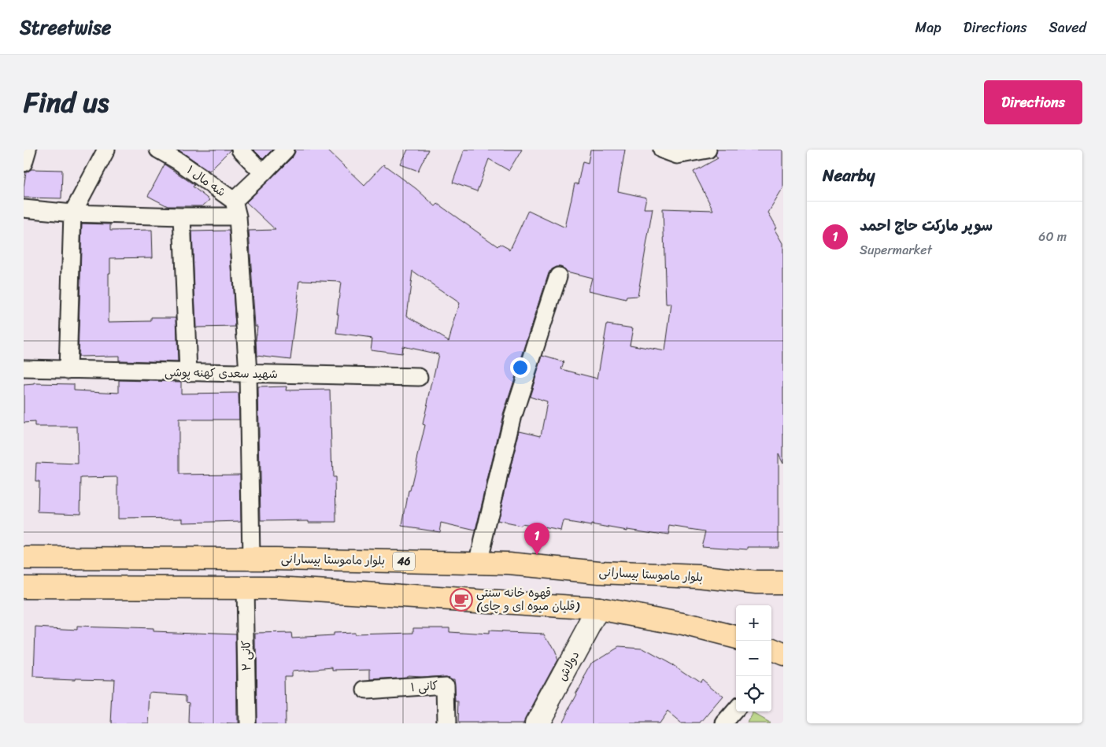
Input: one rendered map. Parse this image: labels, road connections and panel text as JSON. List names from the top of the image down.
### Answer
{
  "streets": {
    "main road": ["بلوار ماموستا بیسارانی", "46"],
    "street": [
      "شه مال ۱",
      "شهید سعدی کهنه پوشی",
      "کانی ۲",
      "دولاش",
      "کانی ۱"
    ]
  },
  "places": {
    "cafe": ["قهوه خانه سنتی (قلیان میوه ای و چای)"]
  },
  "page": {
    "header": "Streetwise",
    "nav": ["Map", "Directions", "Saved"],
    "title": "Find us",
    "buttons": "Directions",
    "heading": "Nearby",
    "list": [
      {
        "mark": "1",
        "name": "سوپر مارکت حاج احمد",
        "note": "Supermarket",
        "value": "60 m"
      }
    ],
    "pins": "1",
    "map_buttons": ["+", "−"]
  }
}
